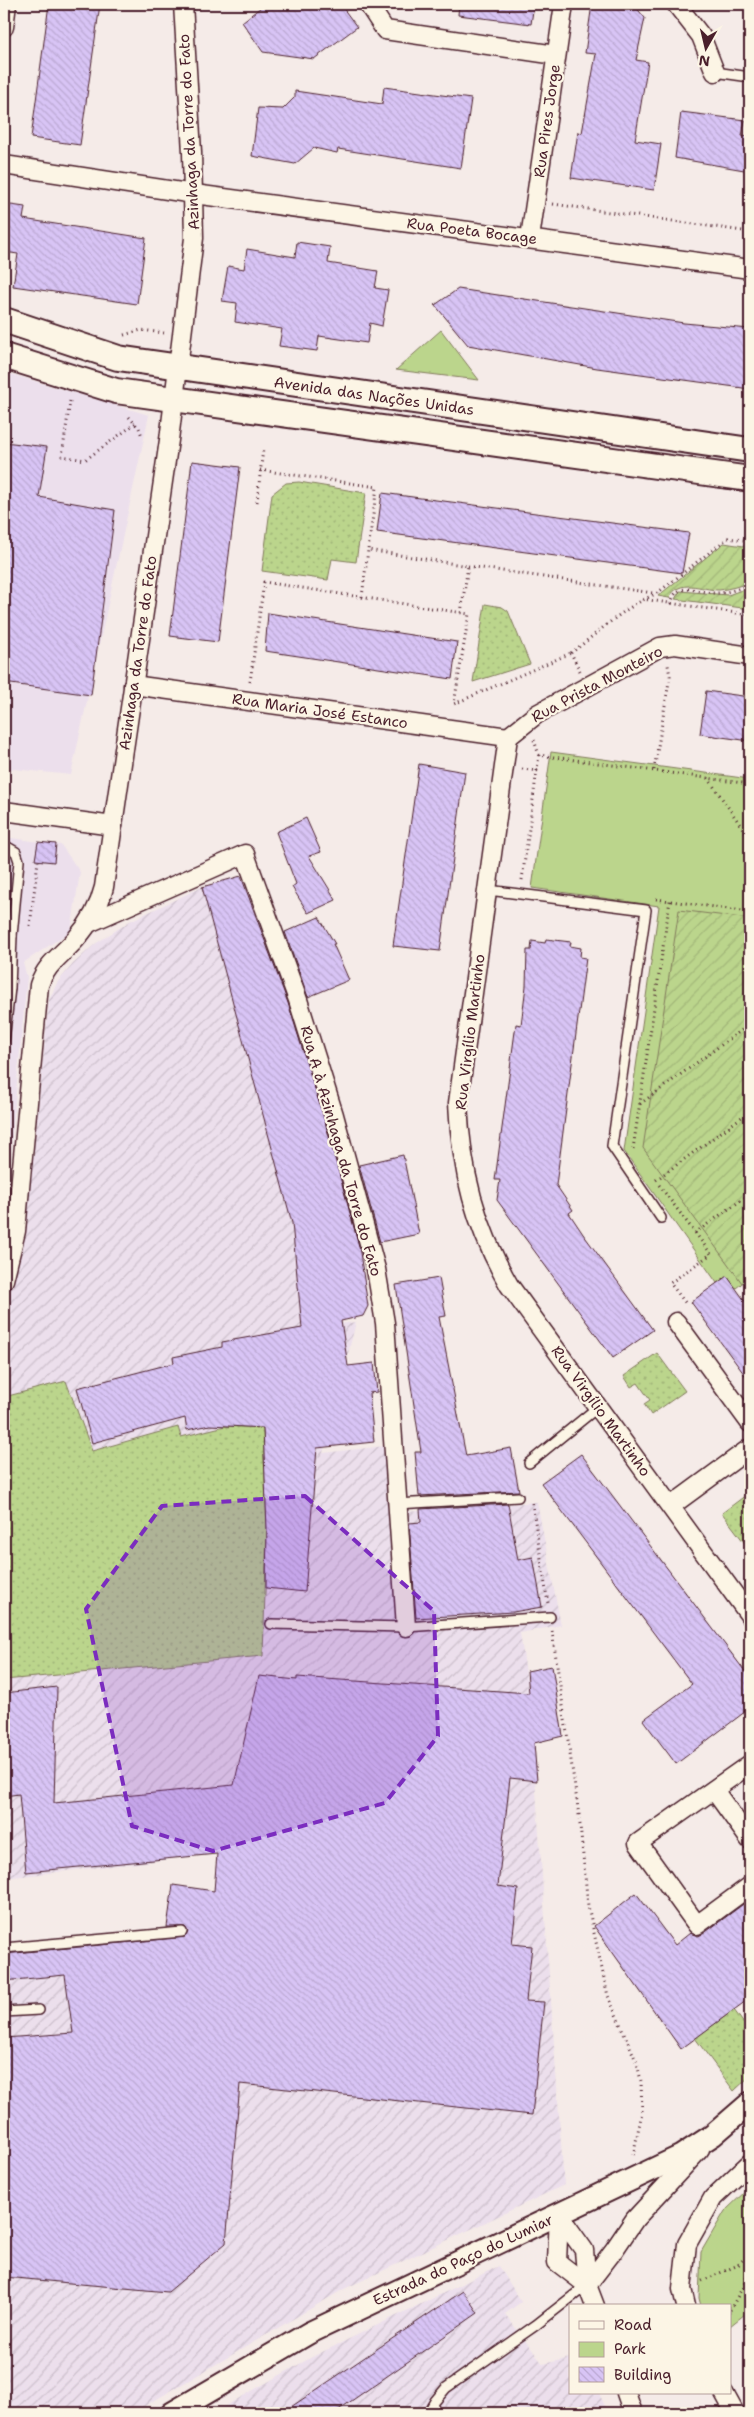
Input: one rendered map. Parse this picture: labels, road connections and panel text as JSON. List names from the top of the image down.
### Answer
{
  "streets": {
    "main road": ["Avenida das Nações Unidas"],
    "street": [
      "Rua Pires Jorge",
      "Azinhaga da Torre do Fato",
      "Rua Poeta Bocage",
      "Rua Prista Monteiro",
      "Rua Maria José Estanco",
      "Rua Virgílio Martinho",
      "Rua A à Azinhaga da Torre do Fato",
      "Estrada do Paço do Lumiar"
    ]
  },
  "crossings": [
    ["Rua Pires Jorge", "Rua Poeta Bocage"],
    ["Azinhaga da Torre do Fato", "Rua Poeta Bocage"],
    ["Azinhaga da Torre do Fato", "Avenida das Nações Unidas"],
    ["Azinhaga da Torre do Fato", "Rua Maria José Estanco"],
    ["Azinhaga da Torre do Fato", "Rua A à Azinhaga da Torre do Fato"],
    ["Rua Prista Monteiro", "Rua Maria José Estanco"],
    ["Rua Prista Monteiro", "Rua Virgílio Martinho"],
    ["Rua Maria José Estanco", "Rua Virgílio Martinho"]
  ],
  "legend": ["Road", "Park", "Building"],
  "north": "bottom"
}
